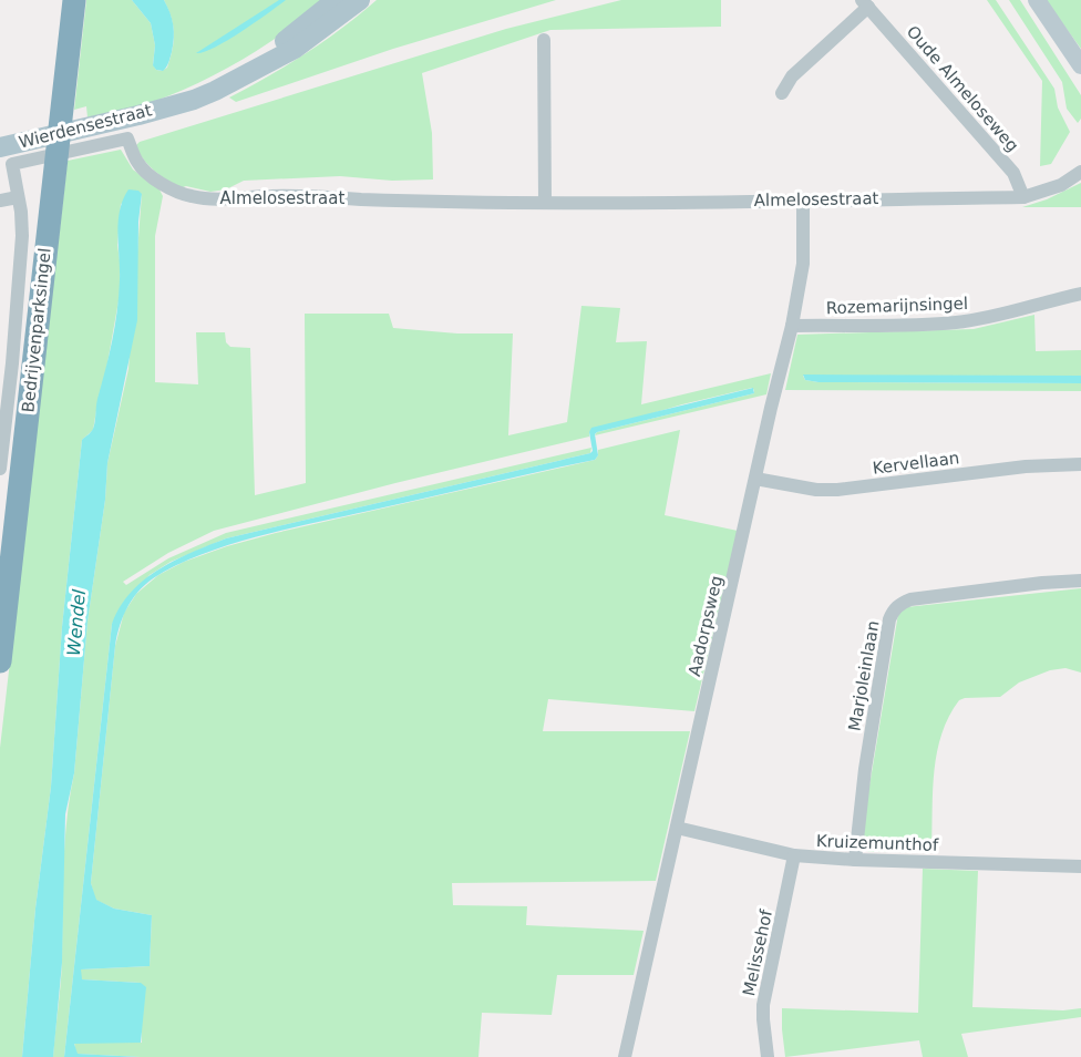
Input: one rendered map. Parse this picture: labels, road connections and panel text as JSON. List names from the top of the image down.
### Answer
{
  "streets": {
    "highway": ["Bedrijvenparksingel"],
    "main road": ["Wierdensestraat"],
    "street": [
      "Oude Almeloseweg",
      "Almelosestraat",
      "Rozemarijnsingel",
      "Kervellaan",
      "Aadorpsweg",
      "Marjoleinlaan",
      "Kruizemunthof",
      "Melissehof"
    ]
  },
  "crossings": [
    ["Oude Almeloseweg", "Almelosestraat"],
    ["Wierdensestraat", "Almelosestraat"],
    ["Almelosestraat", "Aadorpsweg"],
    ["Rozemarijnsingel", "Aadorpsweg"],
    ["Kervellaan", "Aadorpsweg"],
    ["Aadorpsweg", "Kruizemunthof"],
    ["Marjoleinlaan", "Kruizemunthof"],
    ["Kruizemunthof", "Melissehof"]
  ],
  "water": ["Wendel"]
}
